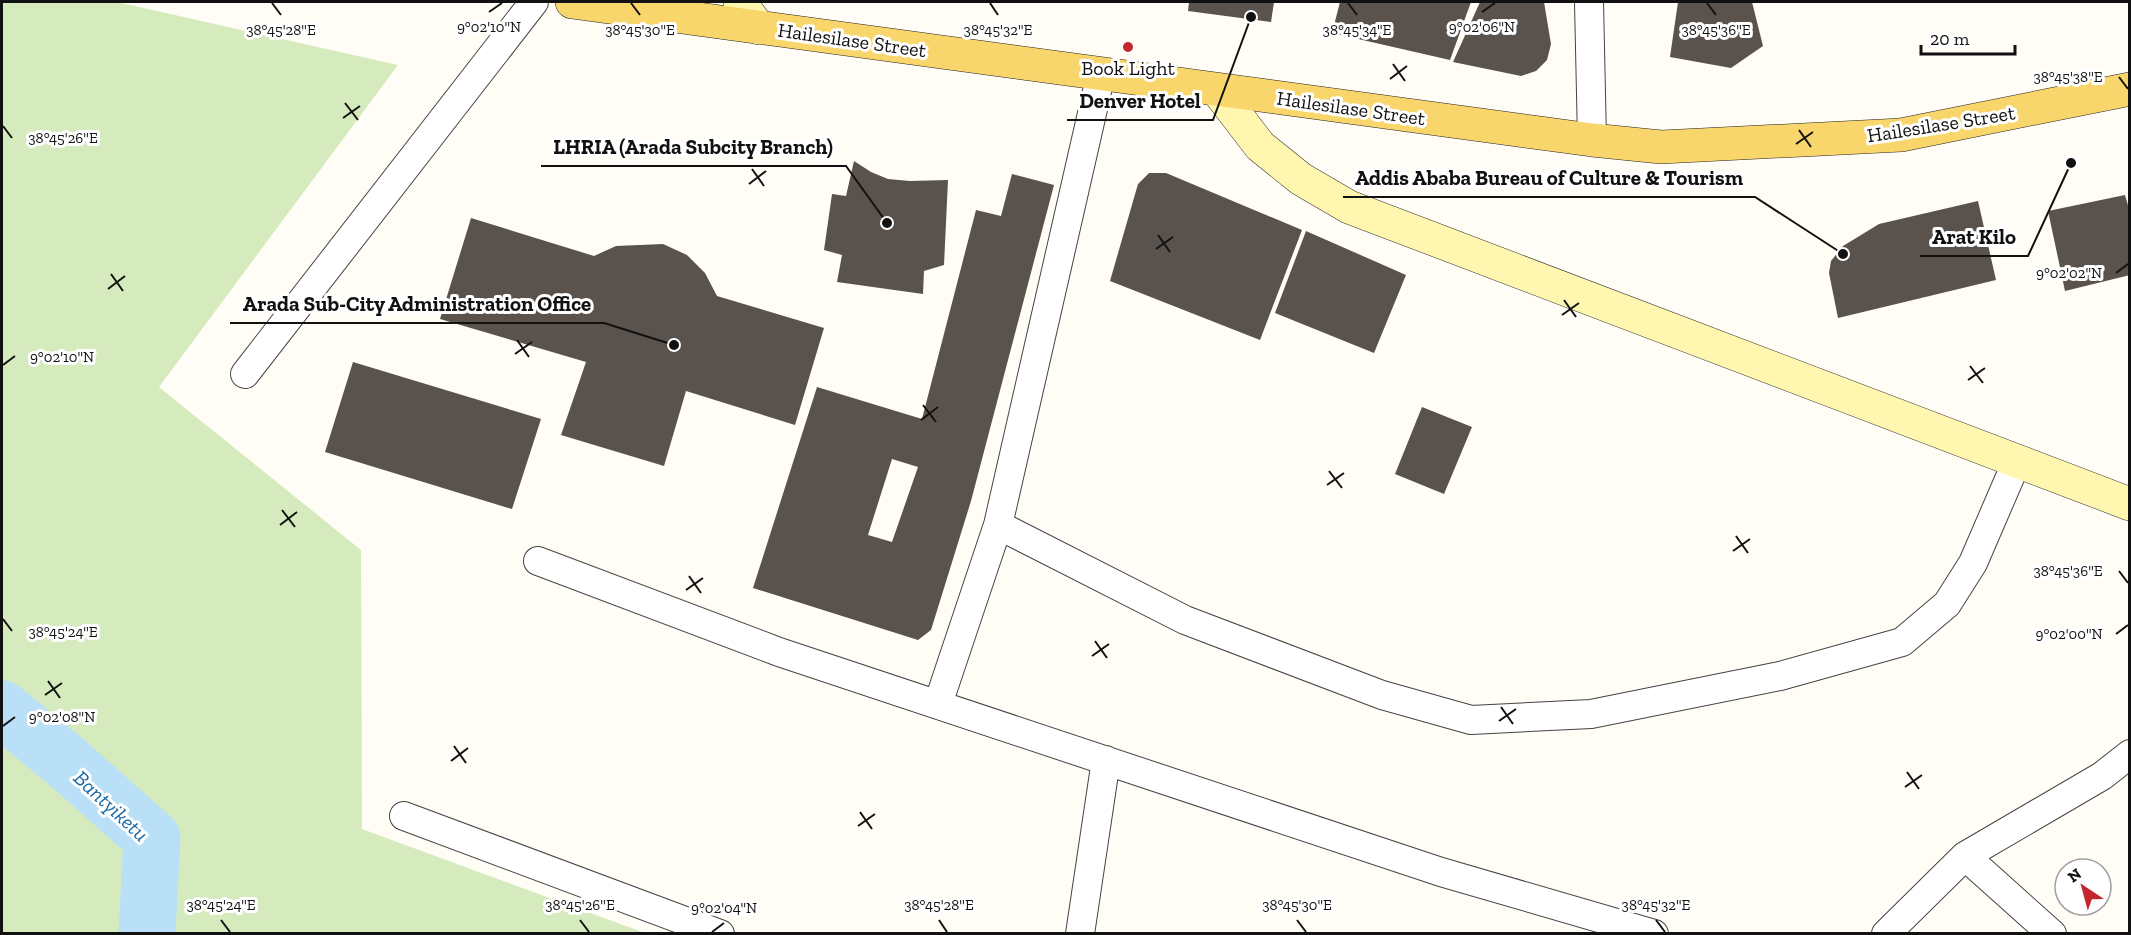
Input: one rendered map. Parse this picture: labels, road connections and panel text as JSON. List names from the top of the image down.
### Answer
{
  "streets": {
    "main road": ["Hailesilase Street"]
  },
  "water": ["Bantyiketu"],
  "places": [
    "Denver Hotel",
    "Book Light",
    "Arat Kilo",
    "LHRIA (Arada Subcity Branch)",
    "Addis Ababa Bureau of Culture & Tourism",
    "Arada Sub-City Administration Office"
  ],
  "scale_bar": "20 m",
  "north": "top left",
  "coordinates": [
    "9°02'10\"N",
    "9°02'06\"N",
    "38°45'28\"E",
    "38°45'30\"E",
    "38°45'32\"E",
    "38°45'34\"E",
    "38°45'36\"E",
    "38°45'38\"E",
    "38°45'26\"E",
    "9°02'02\"N",
    "38°45'24\"E",
    "9°02'00\"N",
    "9°02'08\"N",
    "9°02'04\"N"
  ]
}
